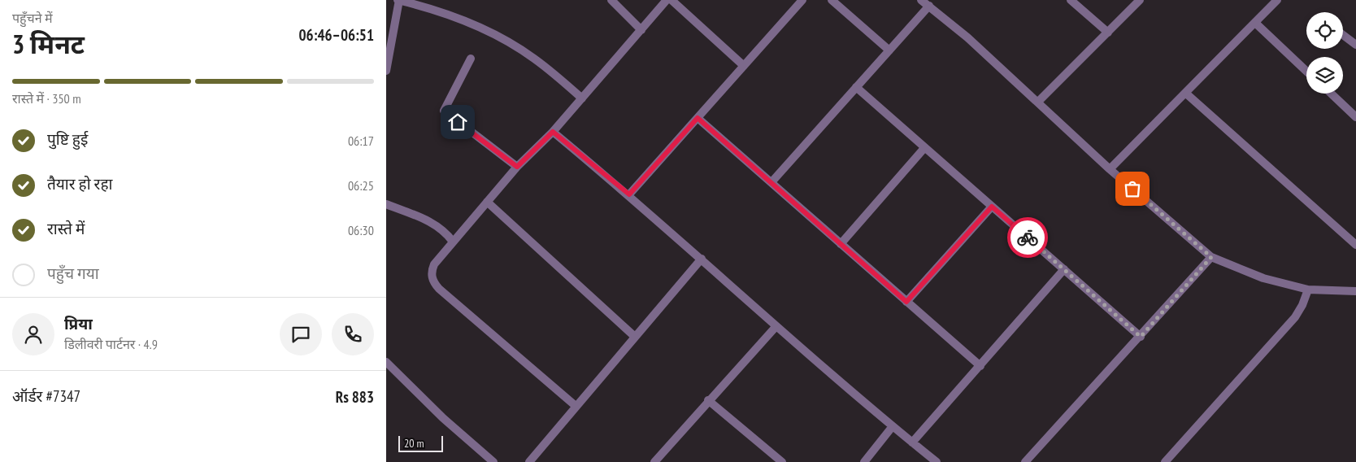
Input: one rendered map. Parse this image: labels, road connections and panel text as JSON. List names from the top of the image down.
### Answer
{
  "scale_bar": "20 m",
  "page": {
    "heading": ["3 मिनट", "पहुँचने में", "06:46–06:51"],
    "panel": [
      "प्रिया",
      "डिलीवरी पार्टनर · 4.9",
      "ऑर्डर #7347",
      "Rs 883"
    ],
    "bar": "रास्ते में · 350 m",
    "list": [
      ["पुष्टि हुई", "06:17"],
      ["तैयार हो रहा", "06:25"],
      ["रास्ते में", "06:30"],
      "पहुँच गया"
    ],
    "scale": "20 m"
  }
}
